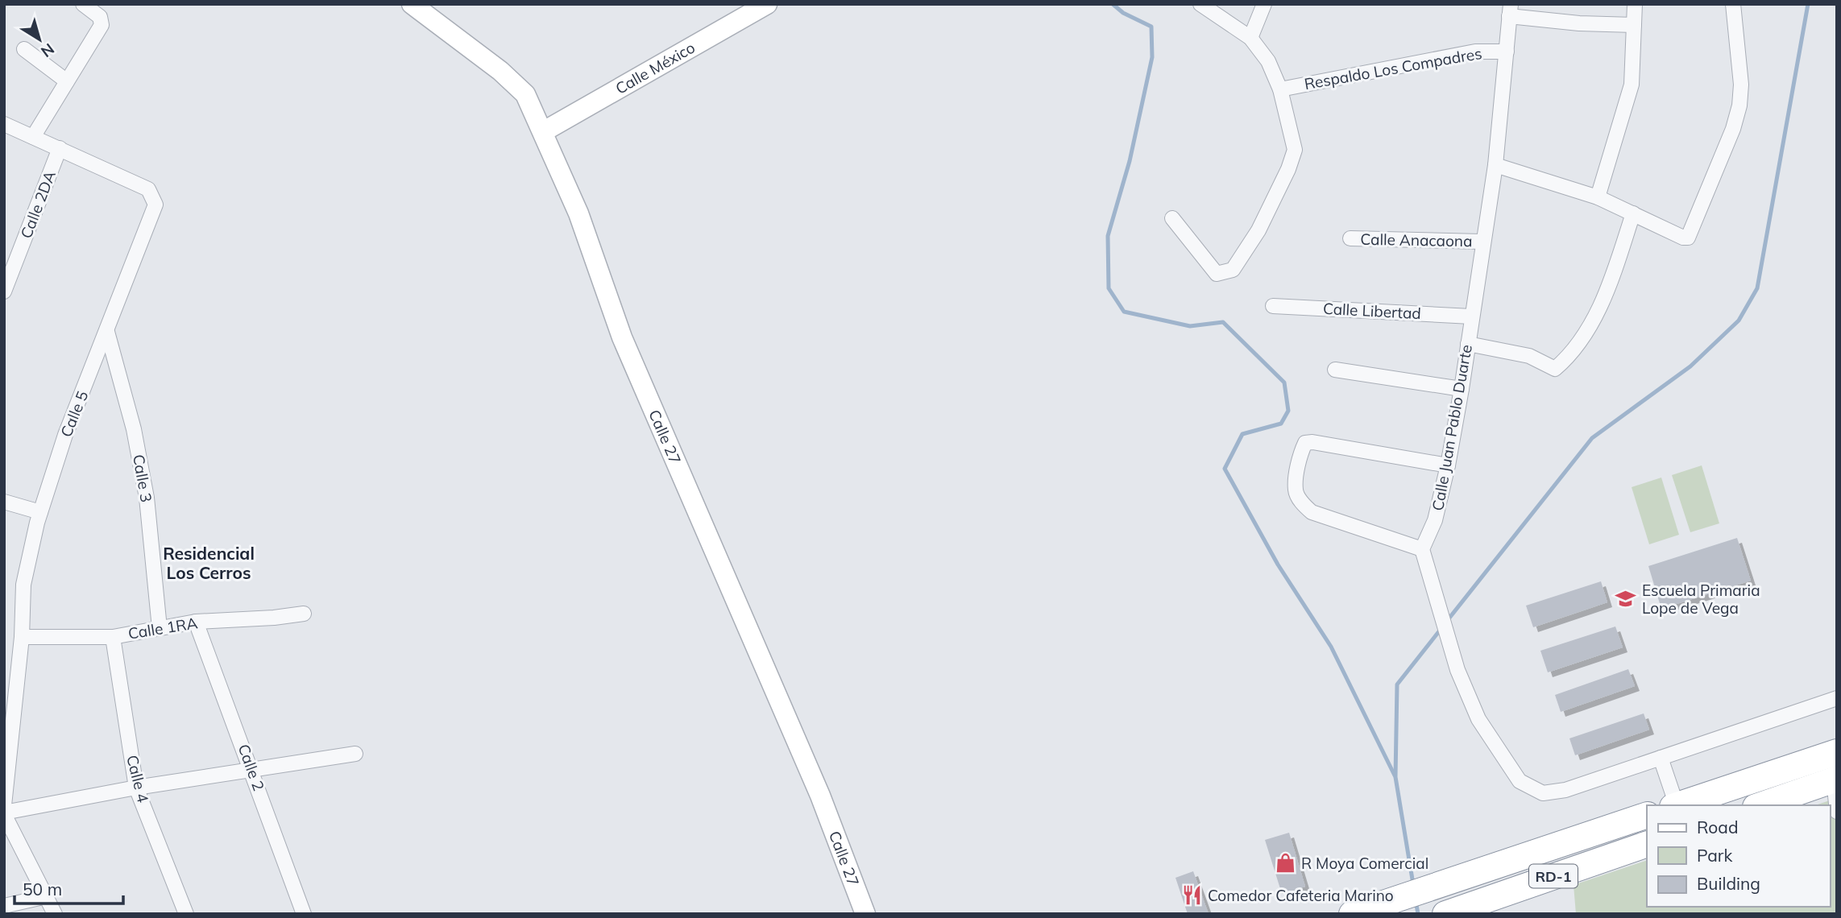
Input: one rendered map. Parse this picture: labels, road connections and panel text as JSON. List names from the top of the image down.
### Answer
{
  "streets": {
    "highway": ["RD-1"],
    "street": [
      "Calle México",
      "Respaldo Los Compadres",
      "Calle 2DA",
      "Calle Anacaona",
      "Calle Libertad",
      "Calle 5",
      "Calle Juan Pablo Duarte",
      "Calle 27",
      "Calle 3",
      "Calle 1RA",
      "Calle 2",
      "Calle 4"
    ]
  },
  "crossings": [
    ["Calle México", "Calle 27"],
    ["Respaldo Los Compadres", "Calle Juan Pablo Duarte"],
    ["Calle 2DA", "Calle 5"],
    ["Calle Anacaona", "Calle Juan Pablo Duarte"],
    ["Calle Libertad", "Calle Juan Pablo Duarte"],
    ["Calle 5", "Calle 3"],
    ["Calle 5", "Calle 1RA"],
    ["Calle 3", "Calle 1RA"],
    ["Calle 1RA", "Calle 2"],
    ["Calle 1RA", "Calle 4"]
  ],
  "districts": ["Residencial Los Cerros"],
  "places": {
    "school or university": ["Escuela Primaria Lope de Vega"],
    "shop": ["R Moya Comercial"],
    "restaurant": ["Comedor Cafeteria Marino"]
  },
  "legend": ["Road", "Park", "Building"],
  "scale_bar": "50 m",
  "north": "bottom right"
}
